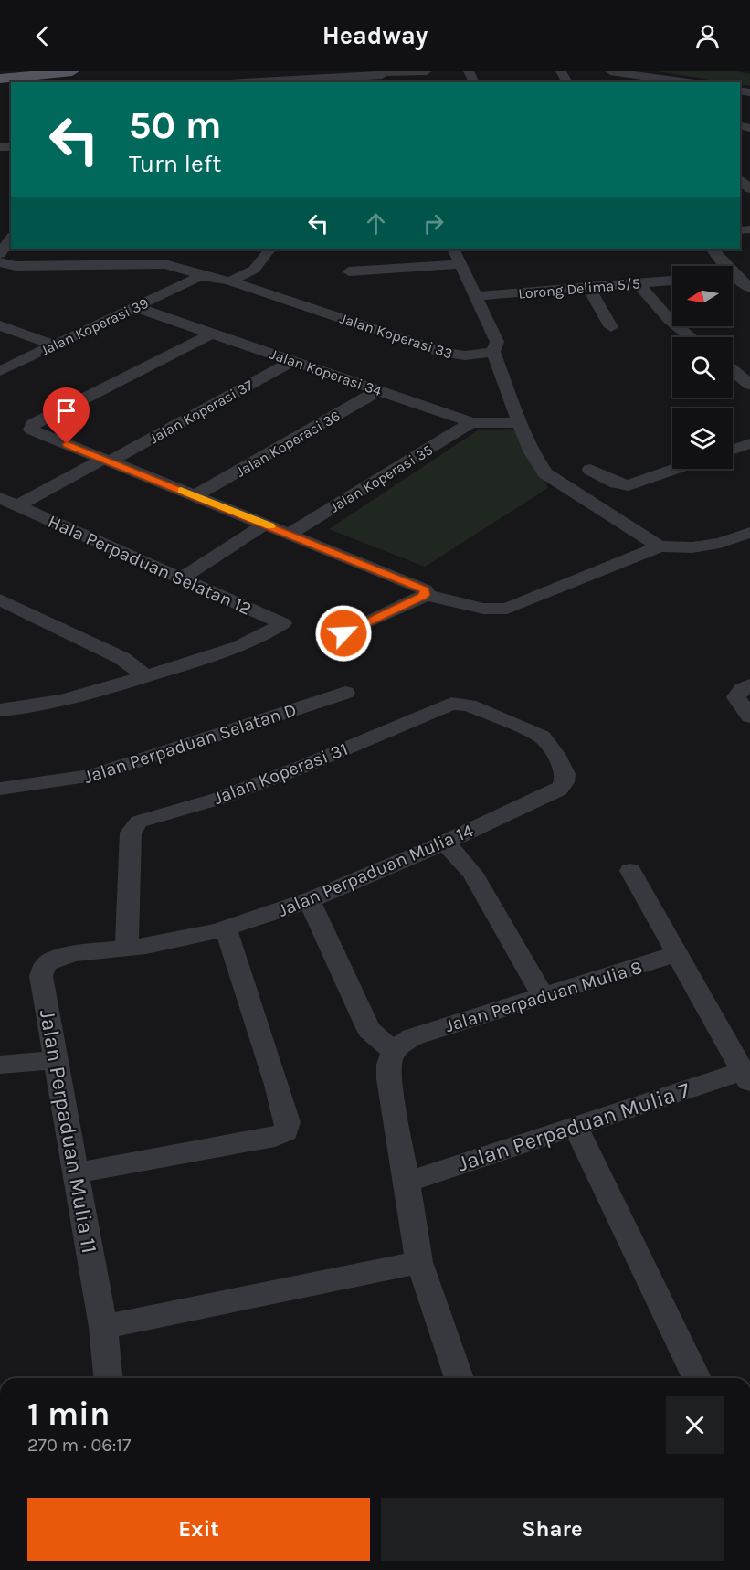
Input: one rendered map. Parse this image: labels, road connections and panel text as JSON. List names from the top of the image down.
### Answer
{
  "streets": {
    "street": [
      "Lorong Delima 5/5",
      "Jalan Koperasi 39",
      "Jalan Koperasi 33",
      "Jalan Koperasi 34",
      "Jalan Koperasi 37",
      "Jalan Koperasi 36",
      "Jalan Koperasi 35",
      "Hala Perpaduan Selatan 12",
      "Jalan Perpaduan Selatan D",
      "Jalan Koperasi 31",
      "Jalan Perpaduan Mulia 14",
      "Jalan Perpaduan Mulia 8",
      "Jalan Perpaduan Mulia 7",
      "Jalan Perpaduan Mulia 11"
    ]
  },
  "crossings": [
    ["Jalan Koperasi 39", "Jalan Koperasi 33"],
    ["Jalan Koperasi 39", "Jalan Koperasi 34"],
    ["Jalan Koperasi 34", "Jalan Koperasi 37"],
    ["Jalan Koperasi 34", "Jalan Koperasi 36"],
    ["Jalan Koperasi 34", "Jalan Koperasi 35"],
    ["Jalan Koperasi 37", "Hala Perpaduan Selatan 12"],
    ["Jalan Koperasi 31", "Jalan Perpaduan Mulia 14"],
    ["Jalan Koperasi 31", "Jalan Perpaduan Mulia 11"],
    ["Jalan Perpaduan Mulia 14", "Jalan Perpaduan Mulia 11"]
  ],
  "north": "left",
  "page": {
    "header": "Headway",
    "turn": ["50 m", "Turn left"],
    "heading": ["1 min", "270 m · 06:17"],
    "buttons": ["Exit", "Share"]
  }
}
